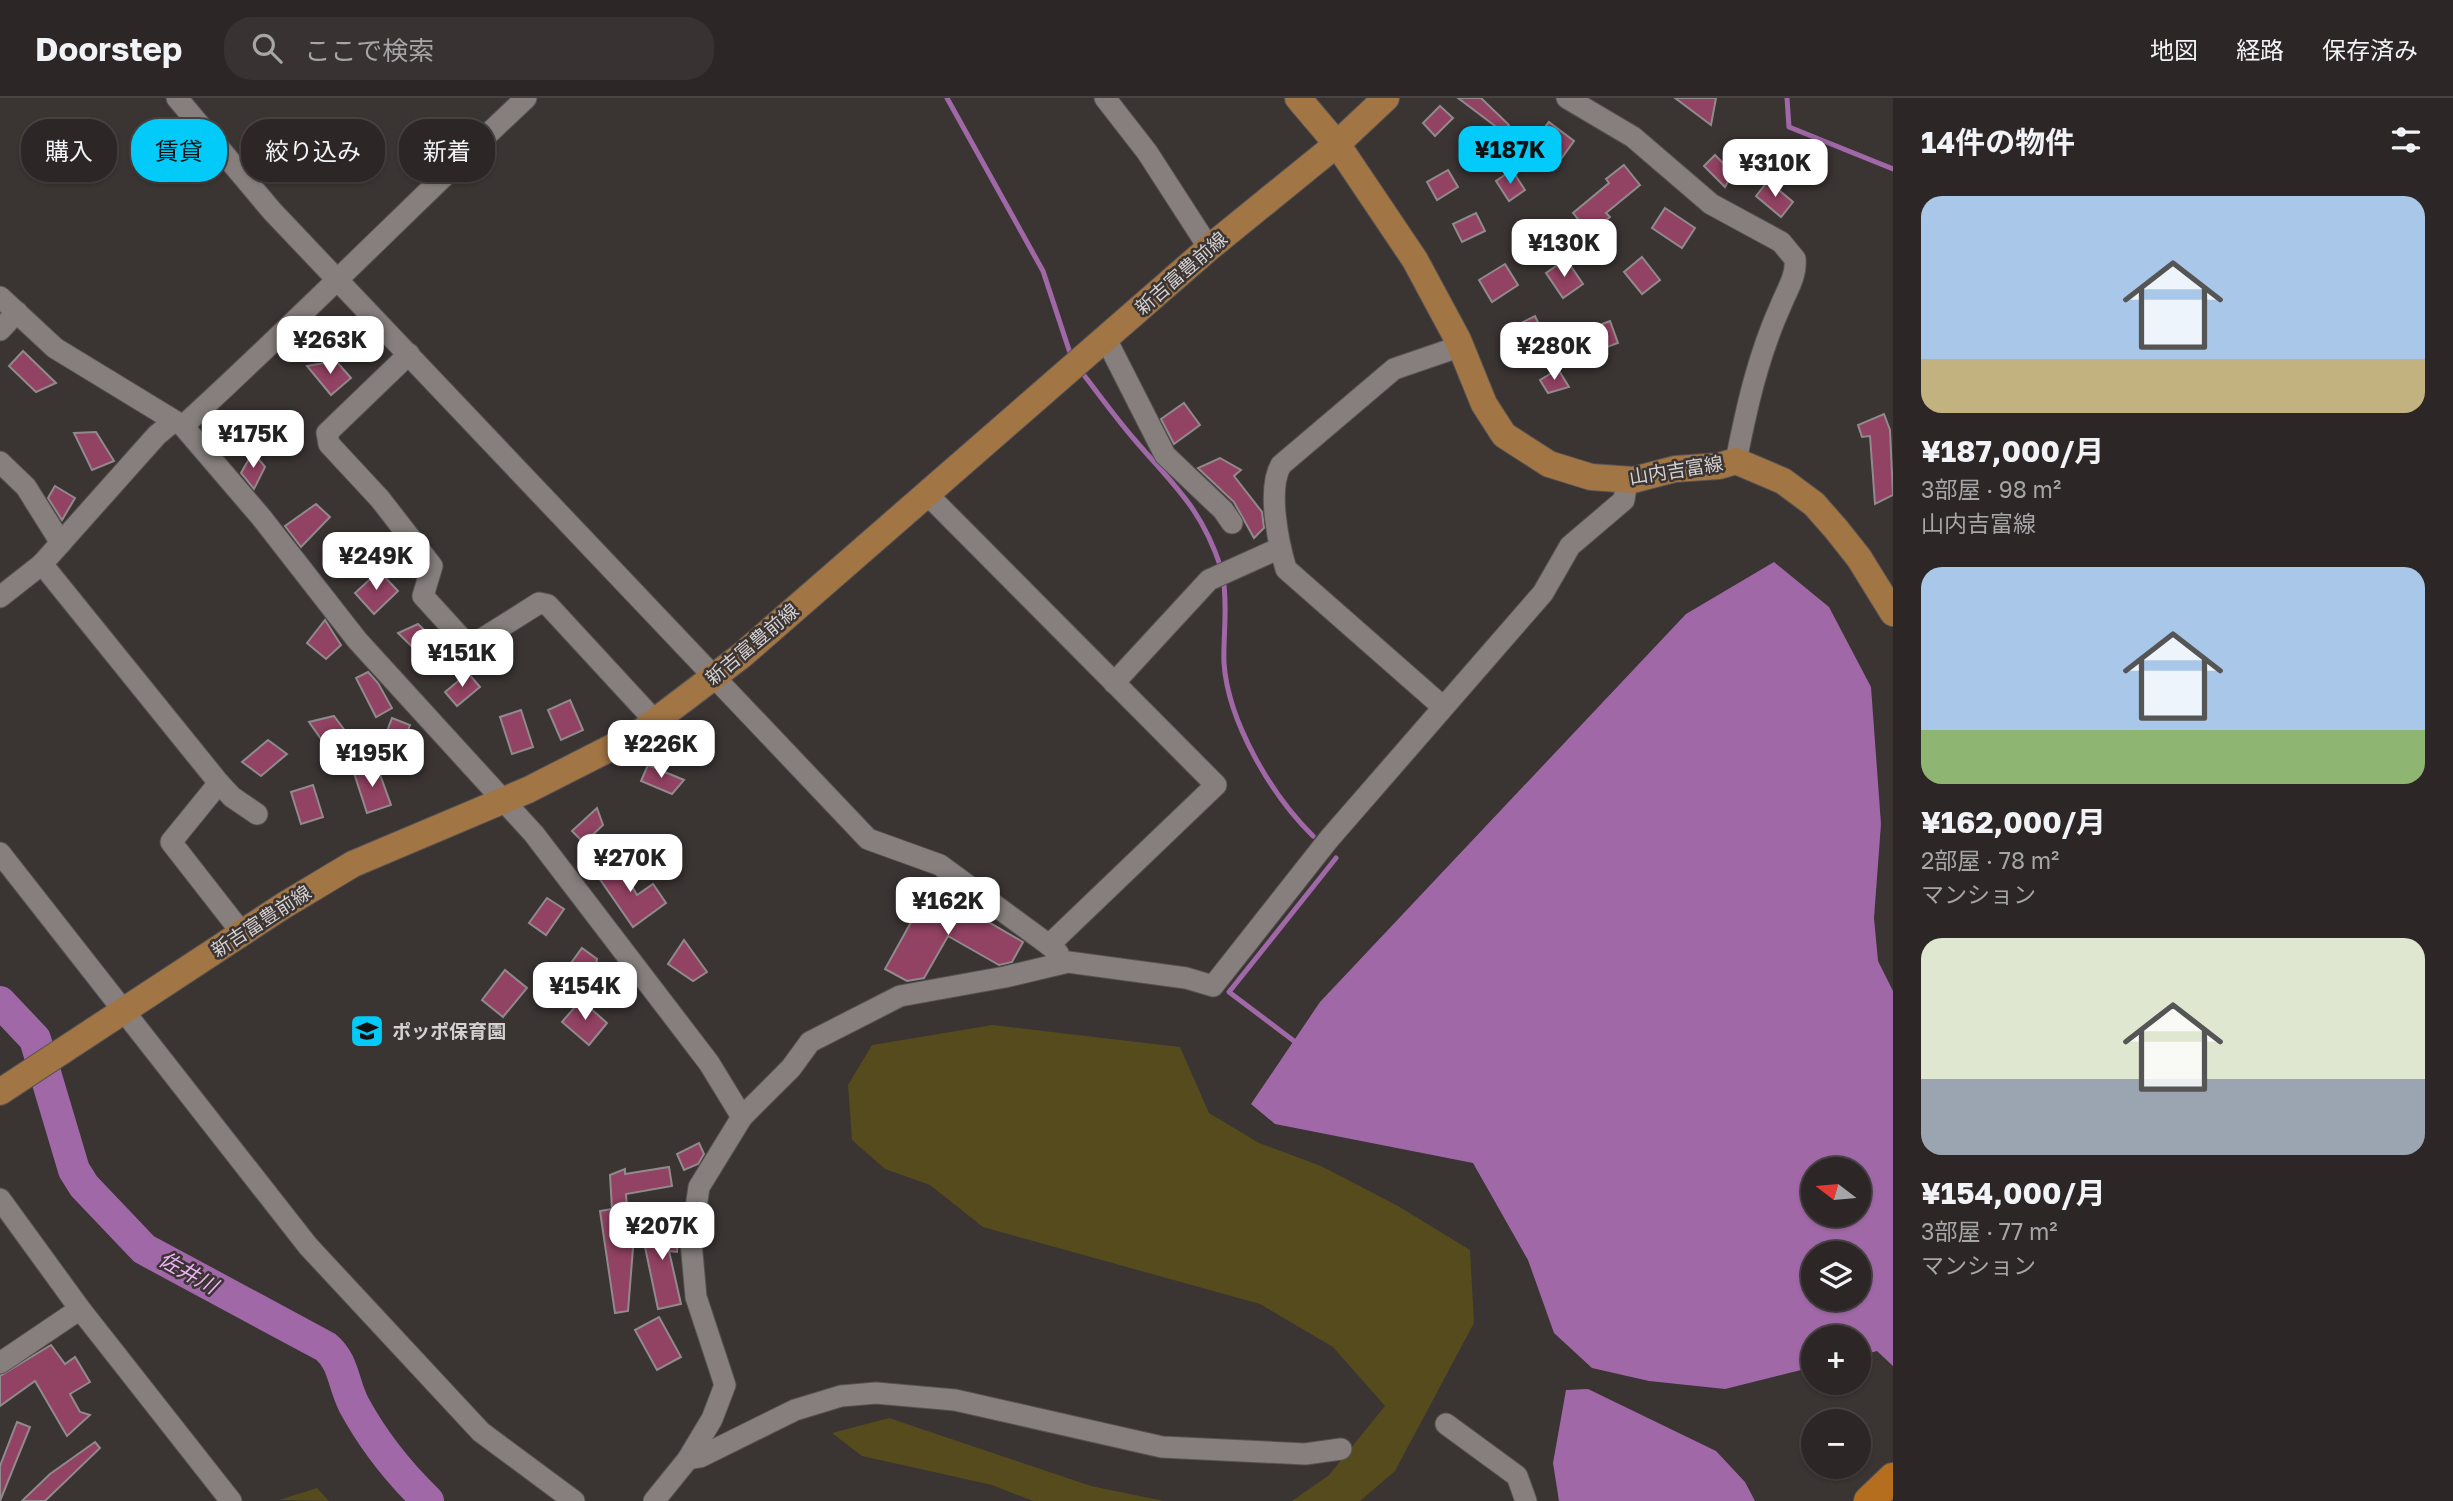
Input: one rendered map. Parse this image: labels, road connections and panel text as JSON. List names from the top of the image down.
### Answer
{
  "streets": {
    "main road": ["新吉富豊前線", "山内吉富線"]
  },
  "crossings": [
    ["新吉富豊前線", "山内吉富線"]
  ],
  "water": ["佐井川"],
  "places": {
    "school or university": ["ポッポ保育園"]
  },
  "north": "left",
  "page": {
    "header": "Doorstep",
    "search": "ここで検索",
    "nav": ["地図", "経路", "保存済み"],
    "heading": "14件の物件",
    "chip": [
      "購入",
      "賃貸",
      "絞り込み",
      "新着"
    ],
    "price": [
      "¥187K",
      "¥310K",
      "¥130K",
      "¥263K",
      "¥280K",
      "¥175K",
      "¥249K",
      "¥151K",
      "¥226K",
      "¥195K",
      "¥270K",
      "¥162K",
      "¥154K",
      "¥207K"
    ],
    "list": [
      {
        "name": "¥187,000/月",
        "note": "3部屋 · 98 m² · 山内吉富線"
      },
      {
        "name": "¥162,000/月",
        "note": "2部屋 · 78 m² · マンション"
      },
      {
        "name": "¥154,000/月",
        "note": "3部屋 · 77 m² · マンション"
      }
    ],
    "map_buttons": ["+", "−"]
  }
}
